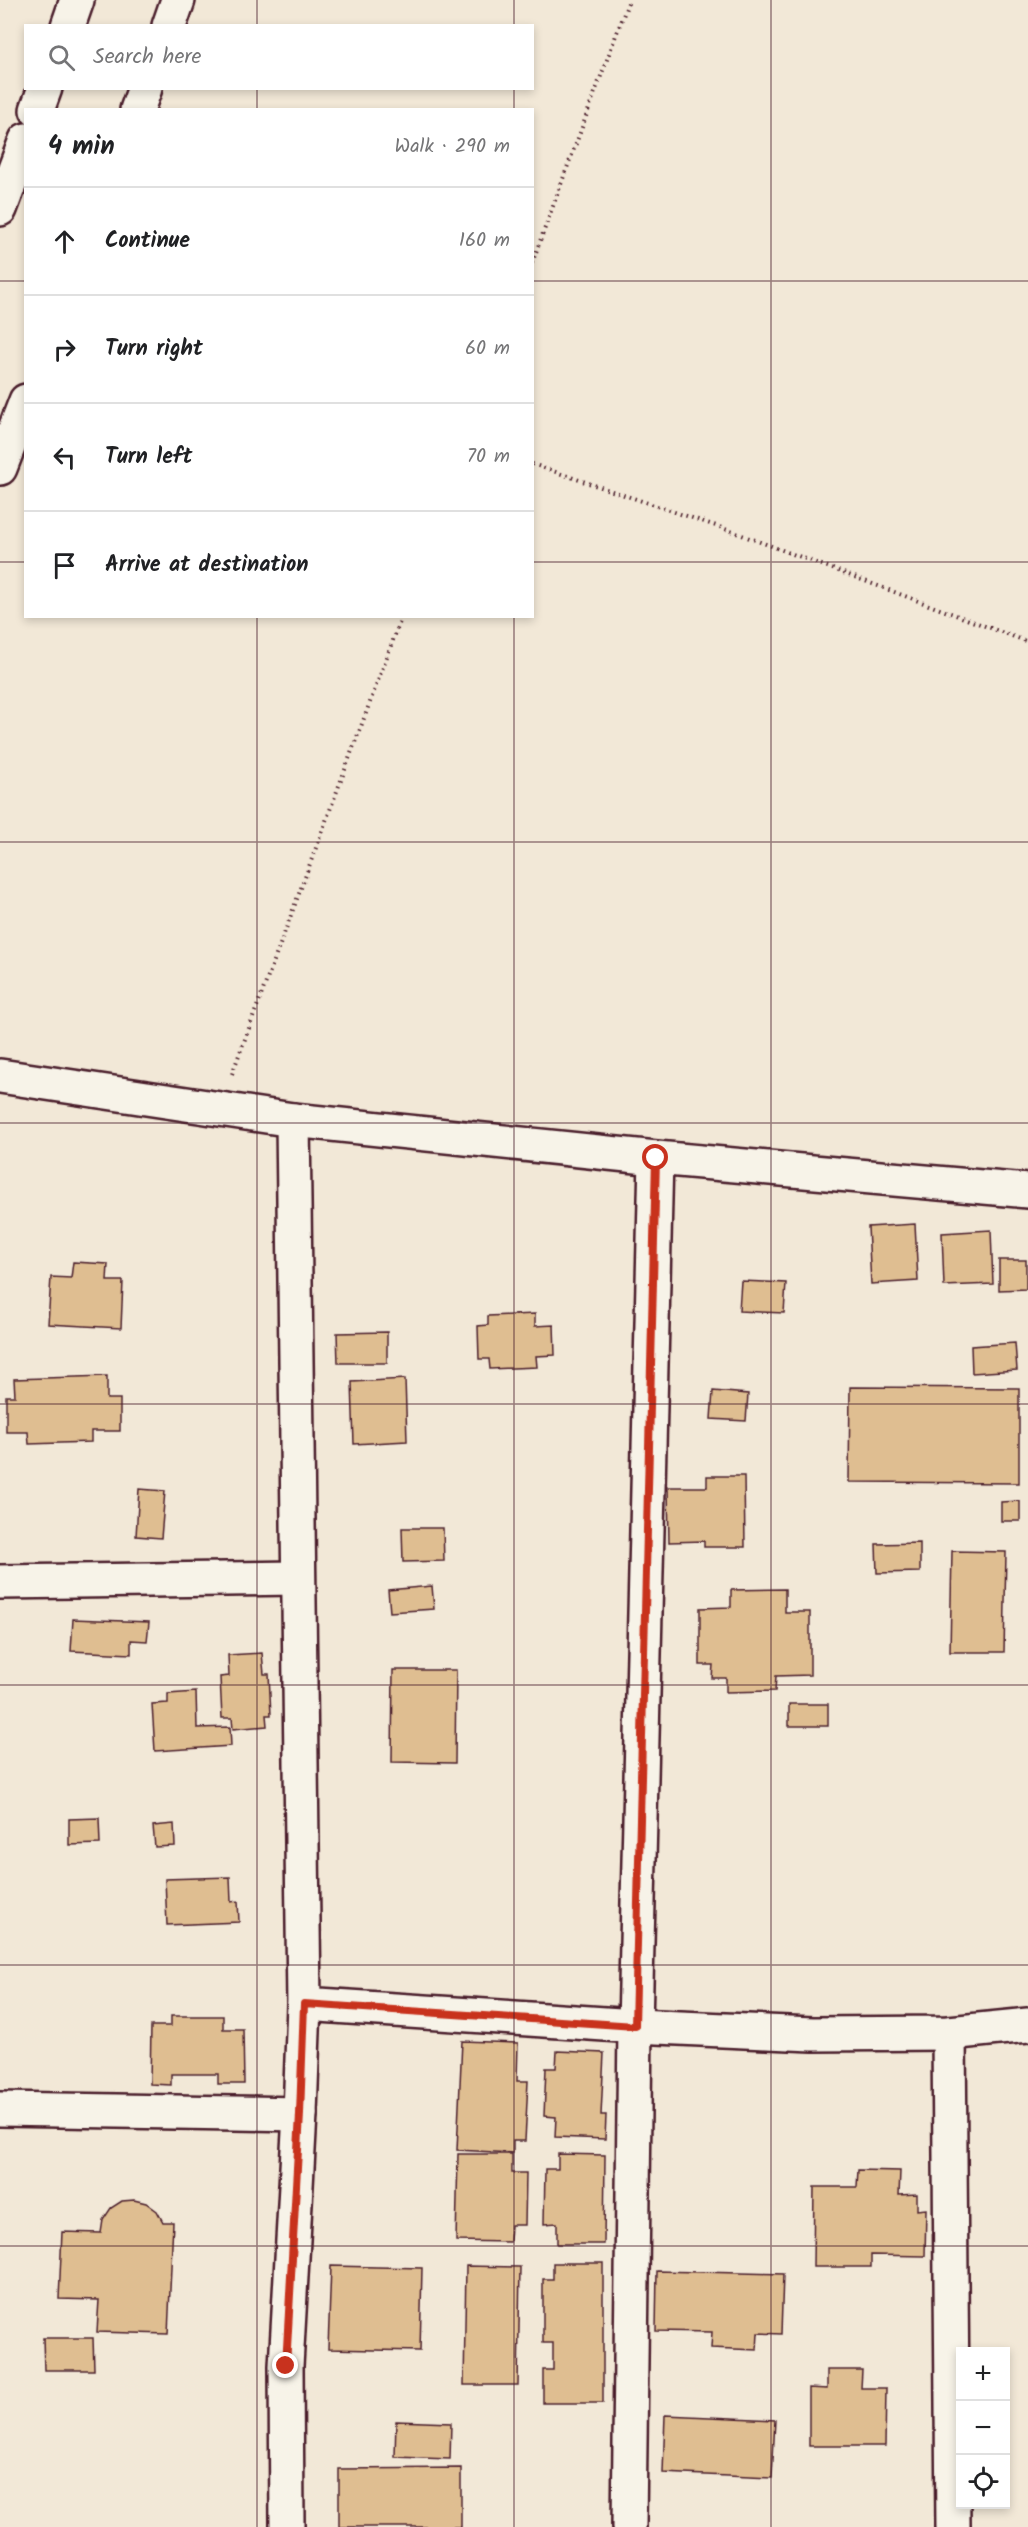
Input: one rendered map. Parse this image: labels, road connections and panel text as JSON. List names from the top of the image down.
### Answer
{
  "page": {
    "search": "Search here",
    "heading": ["4 min", "Walk · 290 m"],
    "list": [
      ["Continue", "160 m"],
      ["Turn right", "60 m"],
      ["Turn left", "70 m"],
      "Arrive at destination"
    ],
    "map_buttons": ["+", "−"]
  }
}
